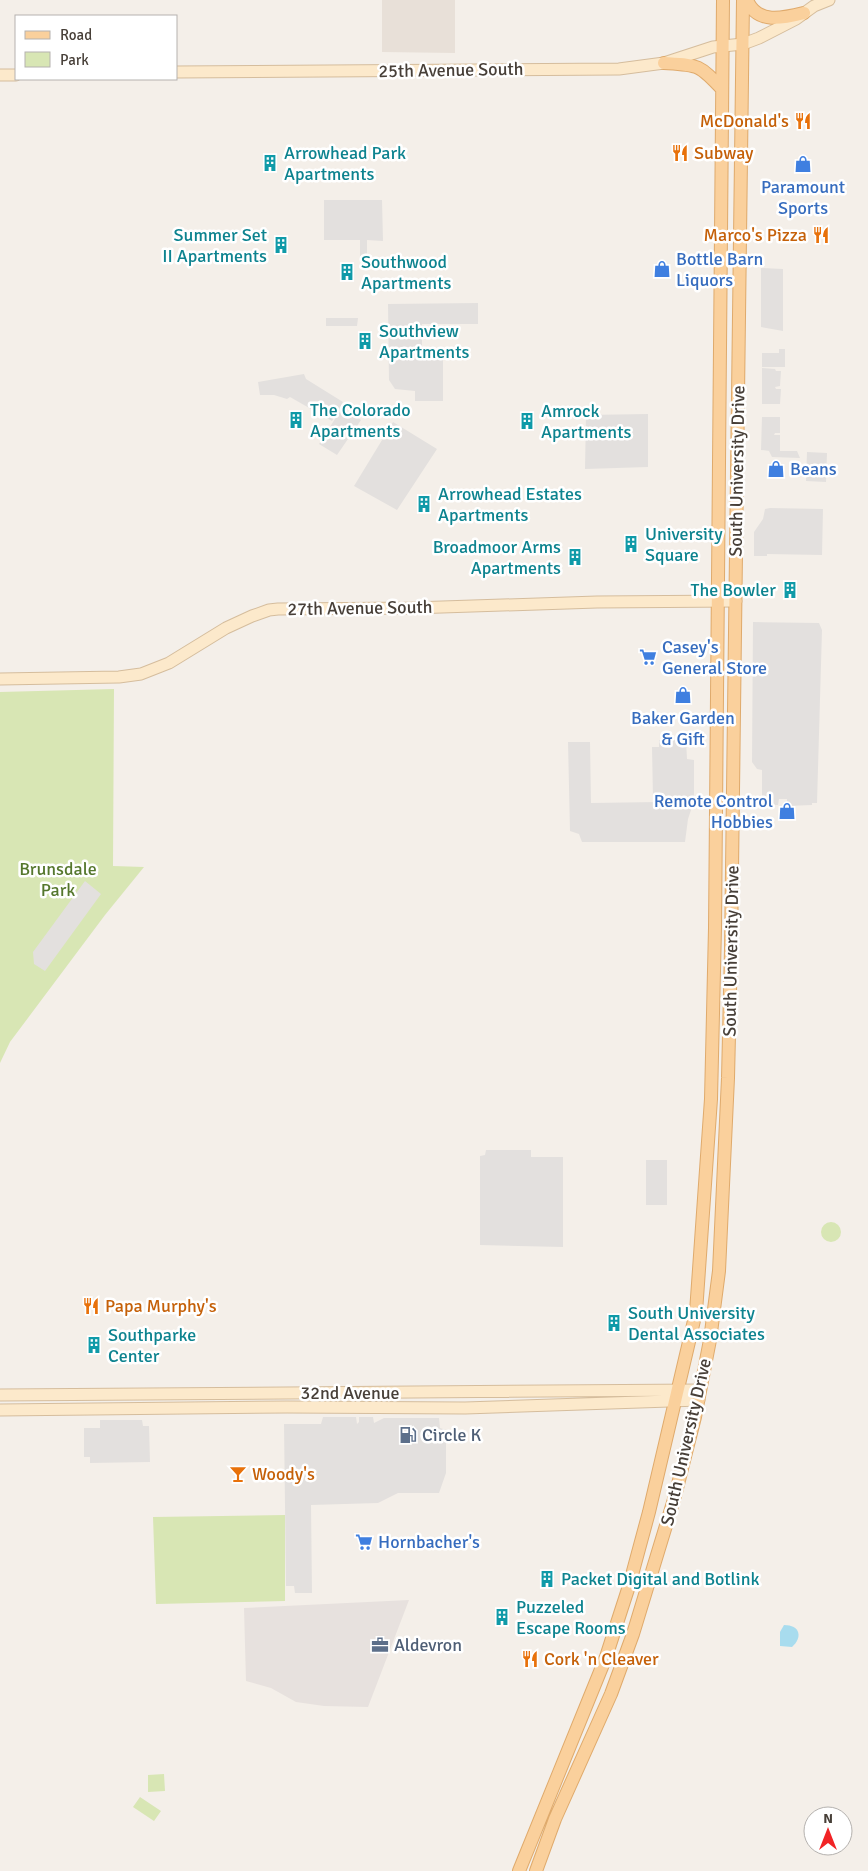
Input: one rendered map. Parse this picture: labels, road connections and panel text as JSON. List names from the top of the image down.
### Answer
{
  "streets": {
    "main road": ["South University Drive"],
    "street": ["25th Avenue South", "27th Avenue South", "32nd Avenue"]
  },
  "crossings": [
    ["25th Avenue South", "South University Drive"],
    ["South University Drive", "27th Avenue South"],
    ["South University Drive", "32nd Avenue"]
  ],
  "parks": ["Brunsdale Park"],
  "places": {
    "restaurant": [
      "McDonald's",
      "Subway",
      "Marco's Pizza",
      "Papa Murphy's",
      "Cork 'n Cleaver"
    ],
    "building": [
      "Arrowhead Park Apartments",
      "Summer Set II Apartments",
      "Southwood Apartments",
      "Southview Apartments",
      "The Colorado Apartments",
      "Amrock Apartments",
      "Arrowhead Estates Apartments",
      "University Square",
      "Broadmoor Arms Apartments",
      "The Bowler",
      "South University Dental Associates",
      "Southparke Center",
      "Packet Digital and Botlink",
      "Puzzeled Escape Rooms"
    ],
    "shop": [
      "Paramount Sports",
      "Bottle Barn Liquors",
      "Beans",
      "Baker Garden & Gift",
      "Remote Control Hobbies"
    ],
    "supermarket": ["Casey's General Store", "Hornbacher's"],
    "fuel station": ["Circle K"],
    "bar": ["Woody's"],
    "office": ["Aldevron"]
  },
  "legend": ["Road", "Park"],
  "north": "top"
}
